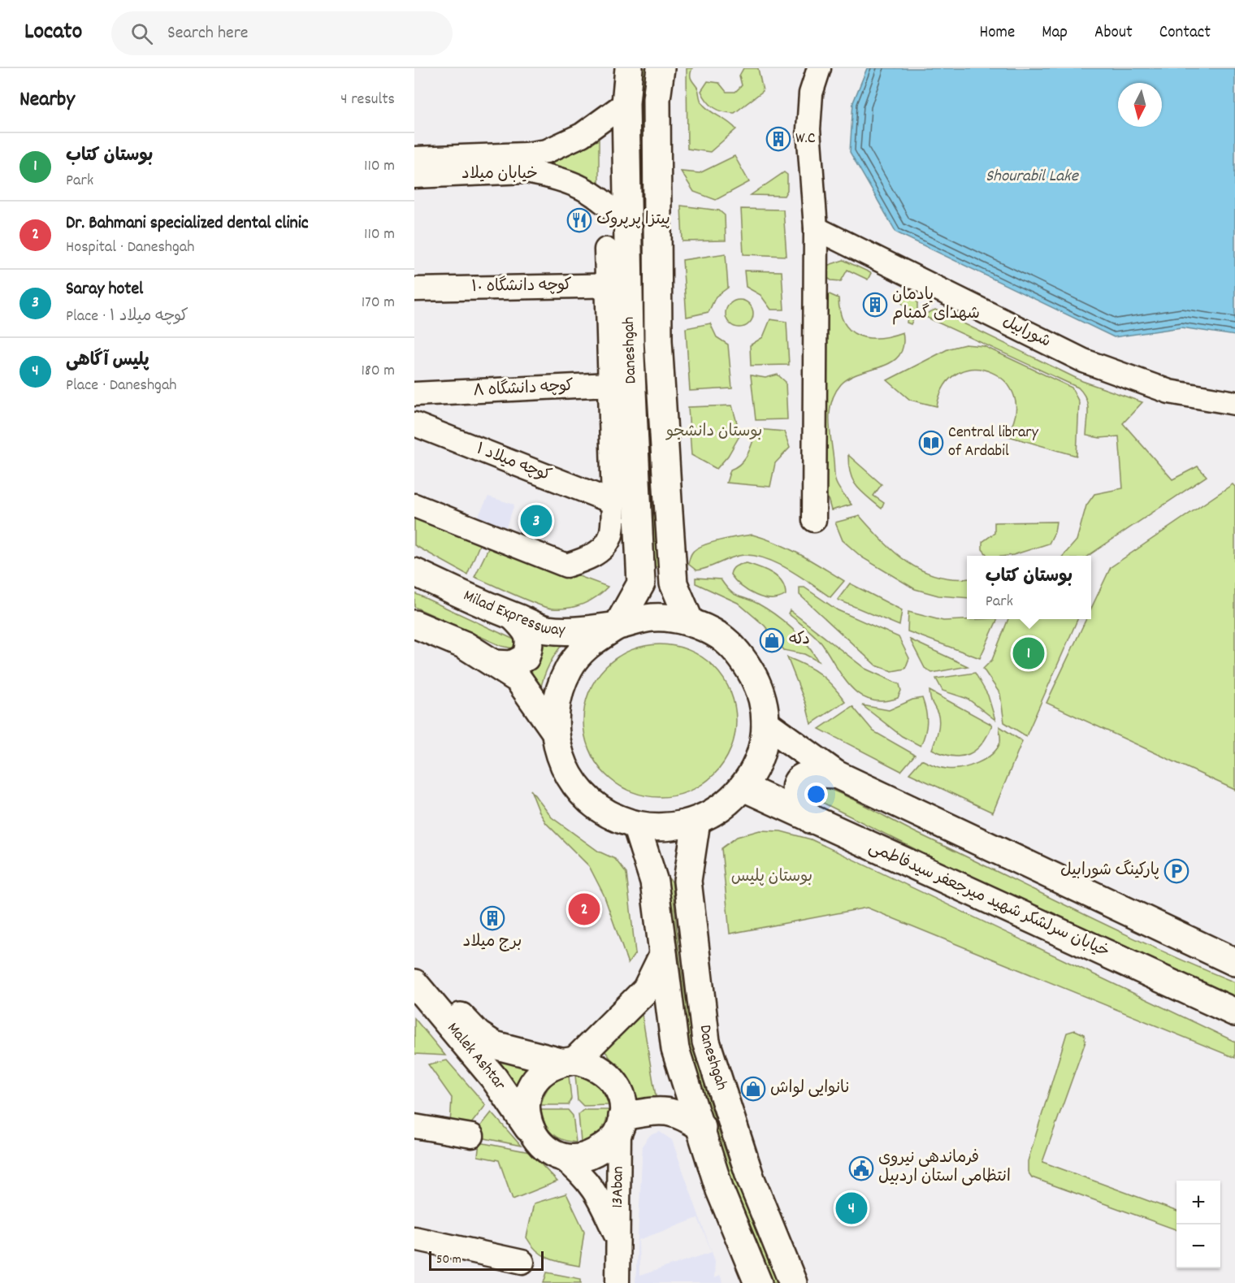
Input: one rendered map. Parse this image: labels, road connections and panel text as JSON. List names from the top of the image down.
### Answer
{
  "streets": {
    "main road": [
      "Daneshgah",
      "Milad Expressway",
      "خیابان سرلشکر شهید میرجعفر سیدفاطمی",
      "Malek Ashtar"
    ],
    "street": [
      "خیابان میلاد",
      "کوچه دانشگاه ۱۰",
      "شورابیل",
      "کوچه دانشگاه ۸",
      "کوچه میلاد ۱",
      "13Aban"
    ]
  },
  "crossings": [
    ["خیابان میلاد", "Daneshgah"],
    ["کوچه دانشگاه ۱۰", "Daneshgah"],
    ["Daneshgah", "کوچه دانشگاه ۸"],
    ["Malek Ashtar", "13Aban"]
  ],
  "water": ["Shourabil Lake"],
  "parks": ["بوستان دانشجو", "بوستان پلیس"],
  "places": {
    "building": ["W.C", "یادمان شهدای گمنام", "برج میلاد"],
    "restaurant": ["پیتزا پرپروک"],
    "library": ["Central library of Ardabil"],
    "shop": ["دکه", "نانوایی لواش"],
    "parking": ["پارکینگ شورابیل"],
    "public building": ["فرماندهی نیروی انتظامی استان اردبیل"]
  },
  "scale_bar": "50 m",
  "north": "bottom",
  "page": {
    "header": "Locato",
    "search": "Search here",
    "nav": [
      "Home",
      "Map",
      "About",
      "Contact"
    ],
    "heading": ["Nearby", "4 results"],
    "list": [
      {
        "mark": "1",
        "name": "بوستان کتاب",
        "note": "Park",
        "value": "110 m"
      },
      {
        "mark": "2",
        "name": "Dr. Bahmani specialized dental clinic",
        "note": "Hospital · Daneshgah",
        "value": "110 m"
      },
      {
        "mark": "3",
        "name": "Saray hotel",
        "note": "Place · کوچه میلاد ۱",
        "value": "170 m"
      },
      {
        "mark": "4",
        "name": "پلیس آگاهی",
        "note": "Place · Daneshgah",
        "value": "180 m"
      }
    ],
    "pins": [
      "3",
      "1",
      "2",
      "4"
    ],
    "popup": ["بوستان کتاب", "Park"],
    "map_buttons": ["+", "−"],
    "scale": "50 m"
  }
}
